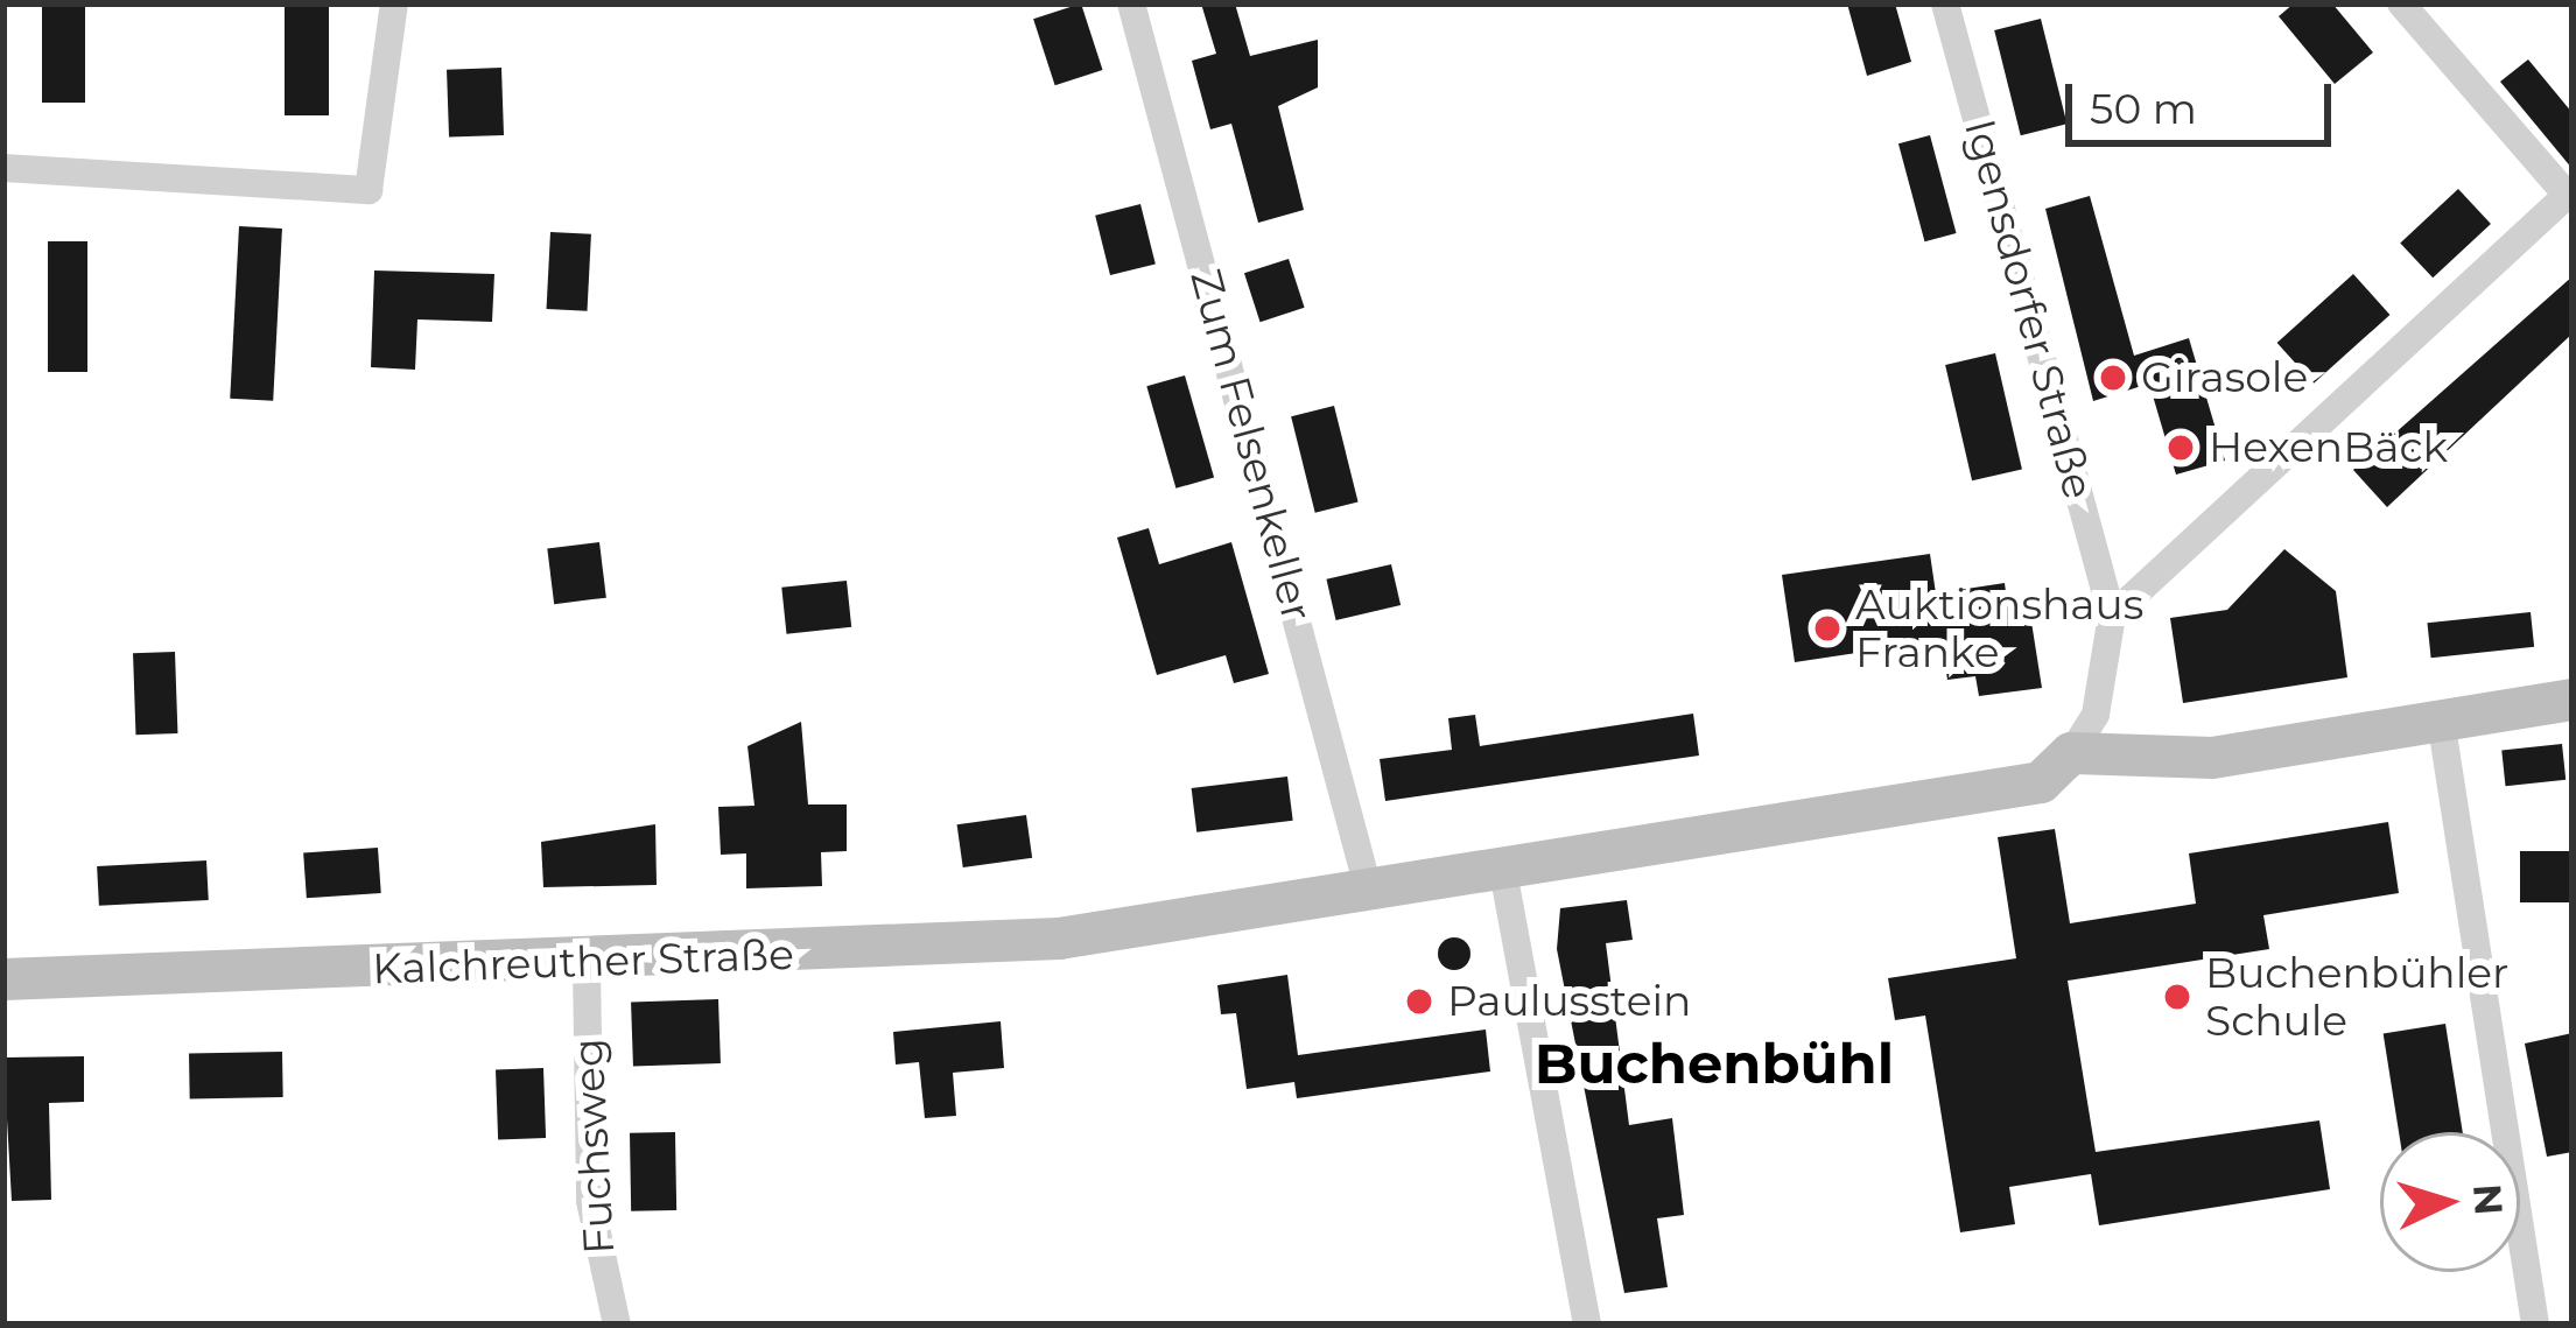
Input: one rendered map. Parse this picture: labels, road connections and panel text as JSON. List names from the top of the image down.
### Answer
{
  "streets": {
    "street": [
      "Igensdorfer Straße",
      "Zum Felsenkeller",
      "Kalchreuther Straße",
      "Fuchsweg"
    ]
  },
  "crossings": [
    ["Zum Felsenkeller", "Kalchreuther Straße"],
    ["Kalchreuther Straße", "Fuchsweg"]
  ],
  "districts": ["Buchenbühl"],
  "places": [
    "Girasole",
    "HexenBäck",
    "Auktionshaus Franke",
    "Buchenbühler Schule",
    "Paulusstein"
  ],
  "scale_bar": "50 m",
  "north": "right"
}
